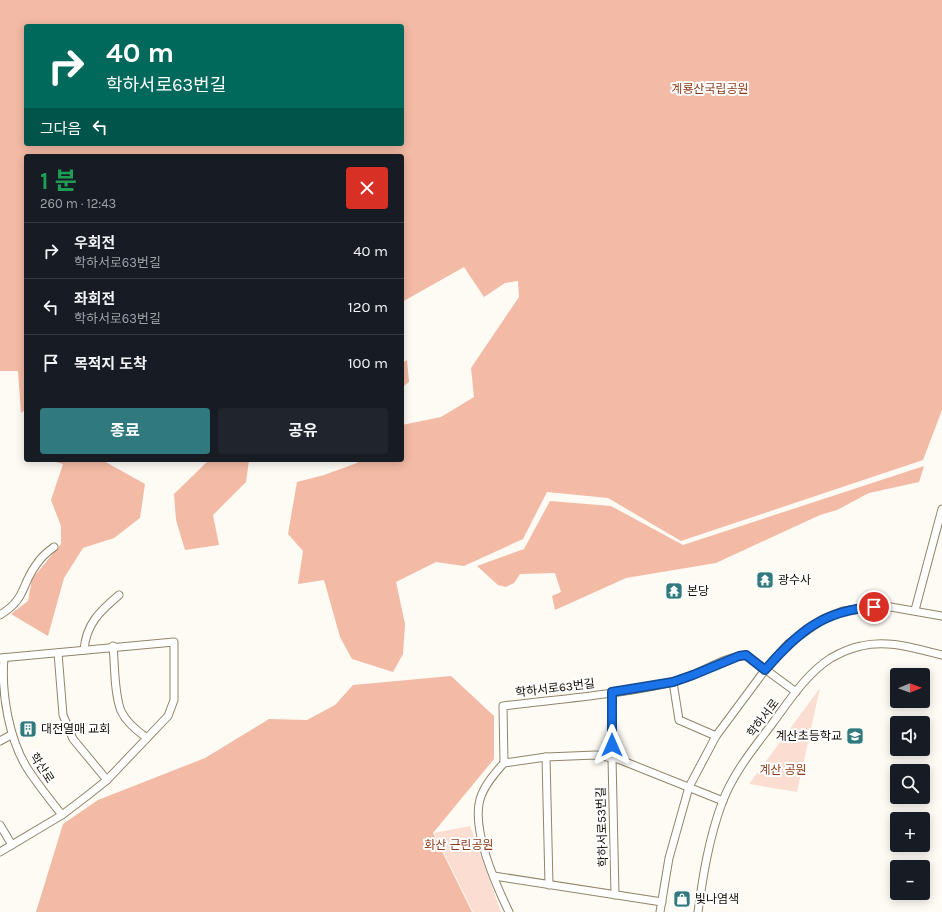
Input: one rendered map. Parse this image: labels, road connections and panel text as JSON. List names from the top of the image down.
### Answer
{
  "streets": {
    "street": [
      "학하서로63번길",
      "학하서로",
      "학산로",
      "학하서로53번길"
    ]
  },
  "crossings": [
    ["학하서로63번길", "학하서로"],
    ["학하서로63번길", "학하서로53번길"]
  ],
  "parks": ["계룡산국립공원", "계산 공원", "화산 근린공원"],
  "places": {
    "temple": ["광수사", "본당"],
    "building": ["대전열매 교회"],
    "school or university": ["계산초등학교"],
    "shop": ["빛나염색"]
  },
  "north": "right",
  "page": {
    "turn": ["40 m", "학하서로63번길"],
    "then": "그다음",
    "heading": ["1 분", "260 m · 12:43"],
    "list": [
      {
        "name": "우회전",
        "note": "학하서로63번길",
        "value": "40 m"
      },
      {
        "name": "좌회전",
        "note": "학하서로63번길",
        "value": "120 m"
      },
      {
        "name": "목적지 도착",
        "value": "100 m"
      }
    ],
    "buttons": ["종료", "공유"],
    "map_buttons": ["+", "−"]
  }
}
